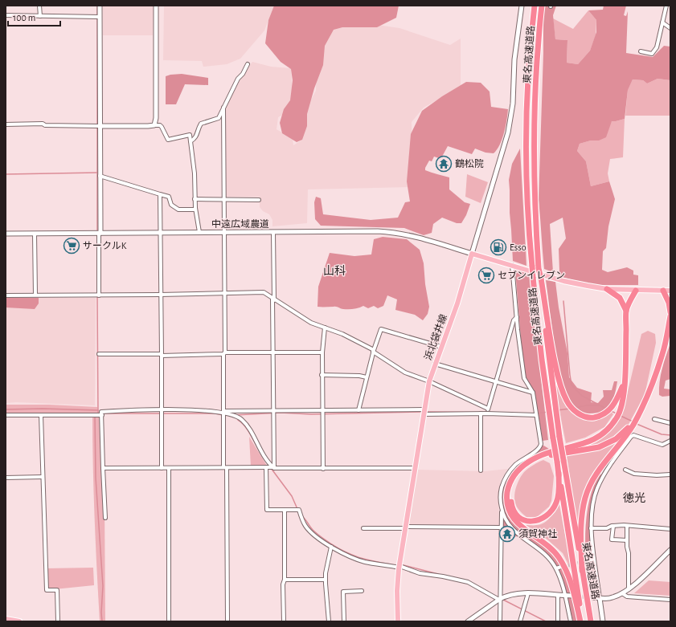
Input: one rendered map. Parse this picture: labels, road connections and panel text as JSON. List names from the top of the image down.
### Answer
{
  "streets": {
    "highway": ["東名高速道路"],
    "main road": ["浜北袋井線"],
    "street": ["中遠広域農道"]
  },
  "crossings": [
    ["中遠広域農道", "浜北袋井線"]
  ],
  "districts": ["山科", "徳光"],
  "places": {
    "temple": ["鶴松院", "須賀神社"],
    "supermarket": ["サークルK", "セブンイレブン"],
    "fuel station": ["Esso"]
  },
  "scale_bar": "100 m"
}
